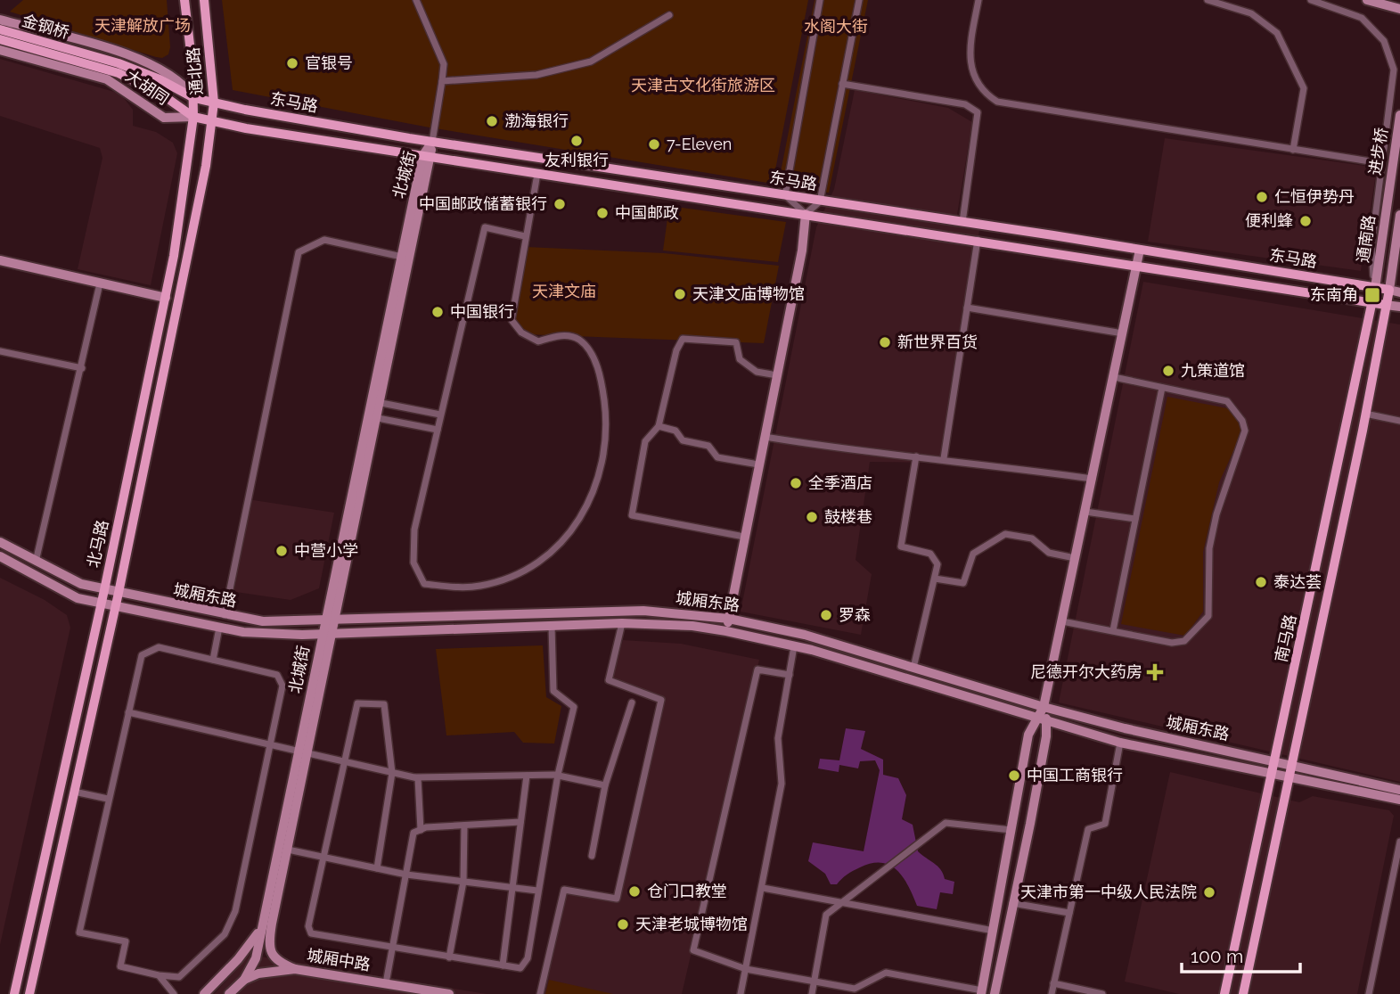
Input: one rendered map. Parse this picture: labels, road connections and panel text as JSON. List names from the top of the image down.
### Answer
{
  "streets": {
    "main road": [
      "金钢桥",
      "通北路",
      "大胡同",
      "东马路",
      "北马路",
      "南马路"
    ],
    "street": [
      "进步桥",
      "北城街",
      "通南路",
      "城厢东路",
      "城厢中路"
    ]
  },
  "crossings": [
    ["金钢桥", "大胡同"],
    ["通北路", "大胡同"],
    ["通北路", "东马路"],
    ["通北路", "北马路"],
    ["大胡同", "东马路"],
    ["大胡同", "北马路"],
    ["东马路", "北城街"],
    ["东马路", "通南路"],
    ["东马路", "北马路"],
    ["东马路", "南马路"],
    ["进步桥", "通南路"],
    ["北城街", "城厢东路"],
    ["北城街", "城厢中路"],
    ["通南路", "南马路"],
    ["北马路", "城厢东路"],
    ["城厢东路", "南马路"]
  ],
  "parks": [
    "天津解放广场",
    "水阁大街",
    "天津古文化街旅游区",
    "天津文庙"
  ],
  "places": {
    "other": [
      "官银号",
      "渤海银行",
      "友利银行",
      "7-Eleven",
      "仁恒伊势丹",
      "中国邮政储蓄银行",
      "中国邮政",
      "便利蜂",
      "天津文庙博物馆",
      "中国银行",
      "新世界百货",
      "九策道馆",
      "全季酒店",
      "鼓楼巷",
      "中营小学",
      "泰达荟",
      "罗森",
      "中国工商银行",
      "仓门口教堂",
      "天津市第一中级人民法院",
      "天津老城博物馆"
    ],
    "transit": ["东南角"],
    "health": ["尼德开尔大药房"]
  },
  "scale_bar": "100 m"
}
